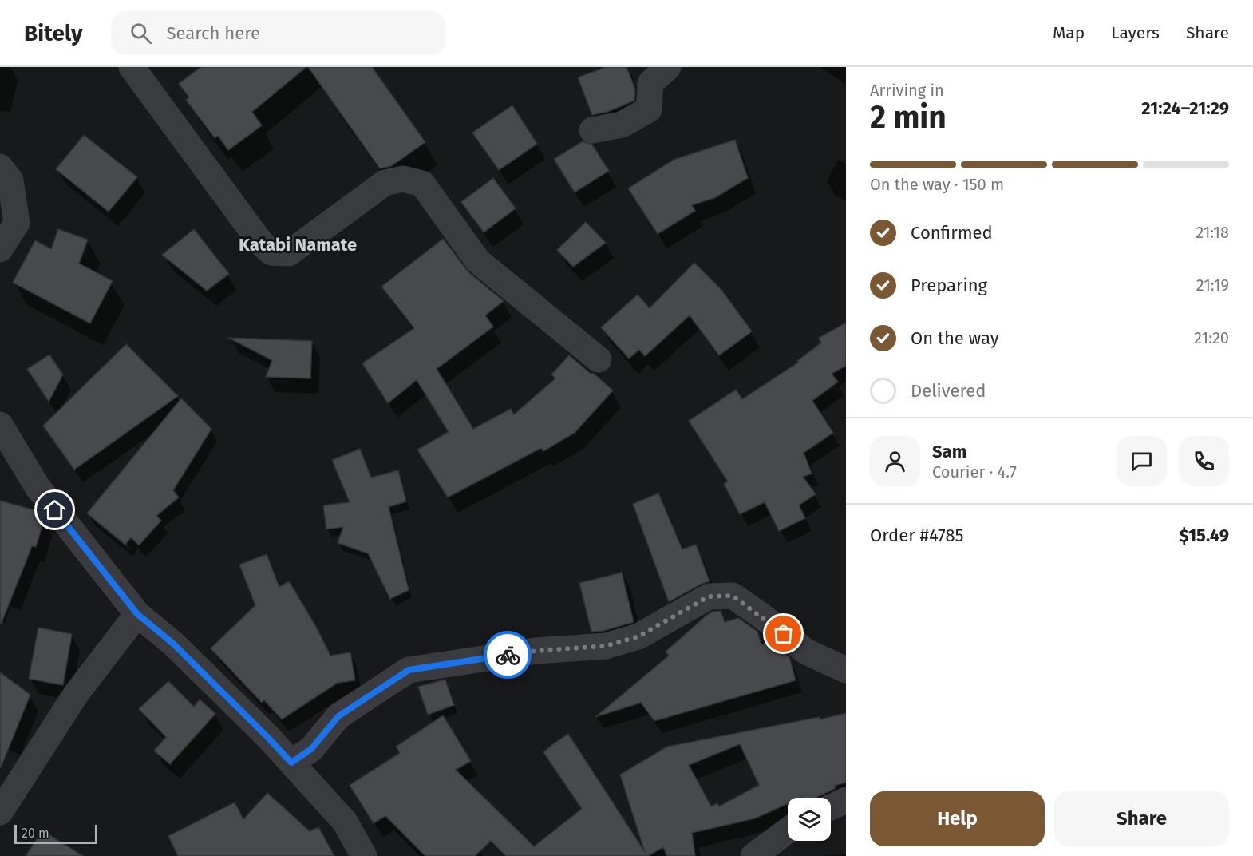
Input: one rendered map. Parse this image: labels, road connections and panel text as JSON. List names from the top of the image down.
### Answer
{
  "districts": ["Katabi Namate"],
  "scale_bar": "20 m",
  "page": {
    "header": "Bitely",
    "search": "Search here",
    "nav": ["Map", "Layers", "Share"],
    "heading": ["2 min", "Arriving in", "21:24–21:29"],
    "panel": [
      "Sam",
      "Courier · 4.7",
      "Order #4785",
      "$15.49"
    ],
    "bar": "On the way · 150 m",
    "list": [
      ["Confirmed", "21:18"],
      ["Preparing", "21:19"],
      ["On the way", "21:20"],
      "Delivered"
    ],
    "buttons": ["Help", "Share"],
    "scale": "20 m"
  }
}
